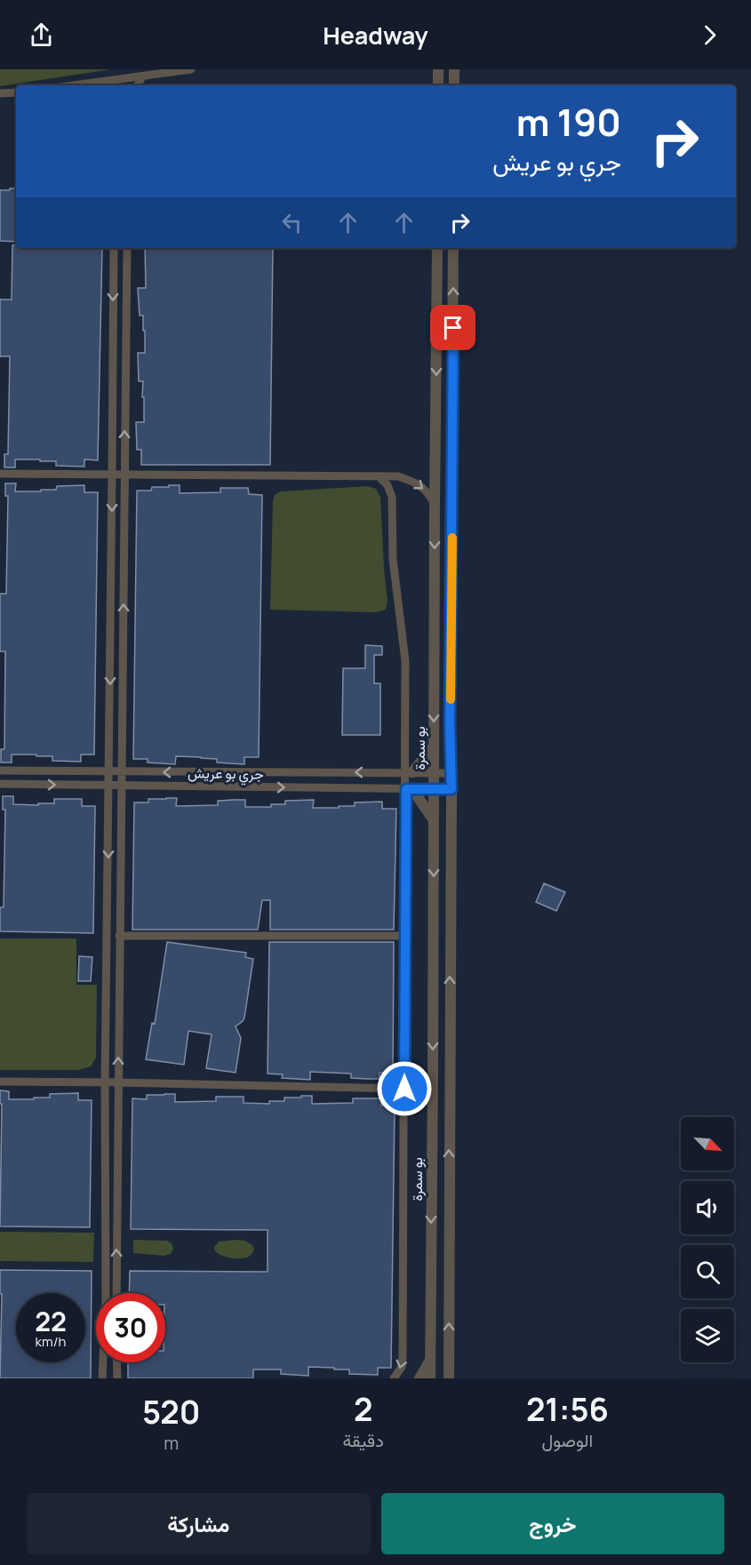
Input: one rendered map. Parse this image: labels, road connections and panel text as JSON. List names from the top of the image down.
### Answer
{
  "streets": {
    "street": ["بو سمرة", "جري بو عريش"]
  },
  "crossings": [
    ["بو سمرة", "جري بو عريش"]
  ],
  "north": "bottom right",
  "page": {
    "header": "Headway",
    "turn": ["190 m", "جري بو عريش"],
    "speed": "22 km/h",
    "limit": "30",
    "eta": [
      "21:56",
      "الوصول",
      "2",
      "دقيقة",
      "520",
      "m"
    ],
    "buttons": ["خروج", "مشاركة"]
  }
}
